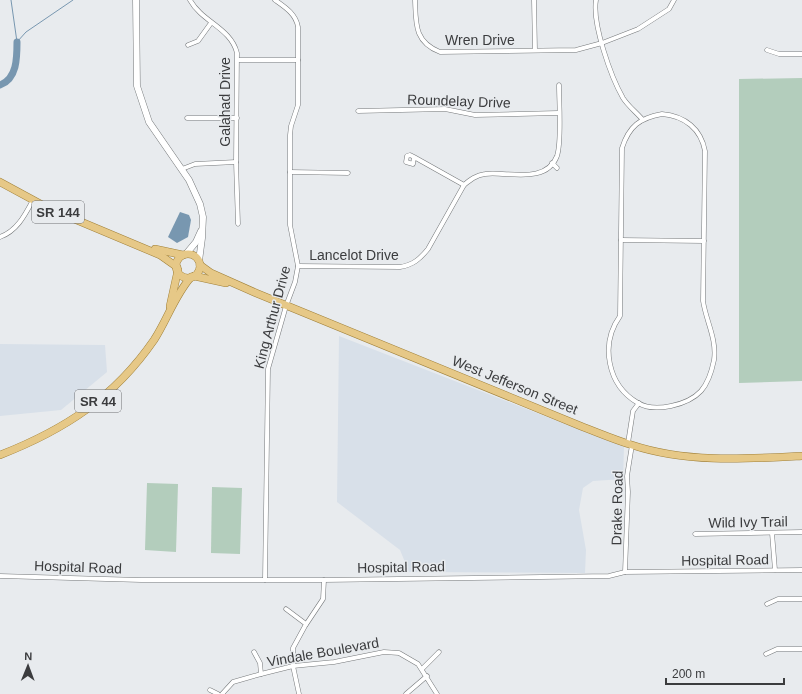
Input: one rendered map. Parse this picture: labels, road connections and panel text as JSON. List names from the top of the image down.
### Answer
{
  "streets": {
    "main road": ["SR 144", "West Jefferson Street", "SR 44"],
    "street": [
      "Wren Drive",
      "Roundelay Drive",
      "Galahad Drive",
      "Lancelot Drive",
      "King Arthur Drive",
      "Drake Road",
      "Wild Ivy Trail",
      "Hospital Road",
      "Vindale Boulevard"
    ]
  },
  "crossings": [
    ["SR 144", "West Jefferson Street"],
    ["SR 144", "SR 44"],
    ["Lancelot Drive", "King Arthur Drive"],
    ["King Arthur Drive", "West Jefferson Street"],
    ["King Arthur Drive", "Hospital Road"],
    ["West Jefferson Street", "SR 44"],
    ["West Jefferson Street", "Drake Road"],
    ["Drake Road", "Hospital Road"]
  ],
  "scale_bar": "200 m",
  "north": "top"
}
